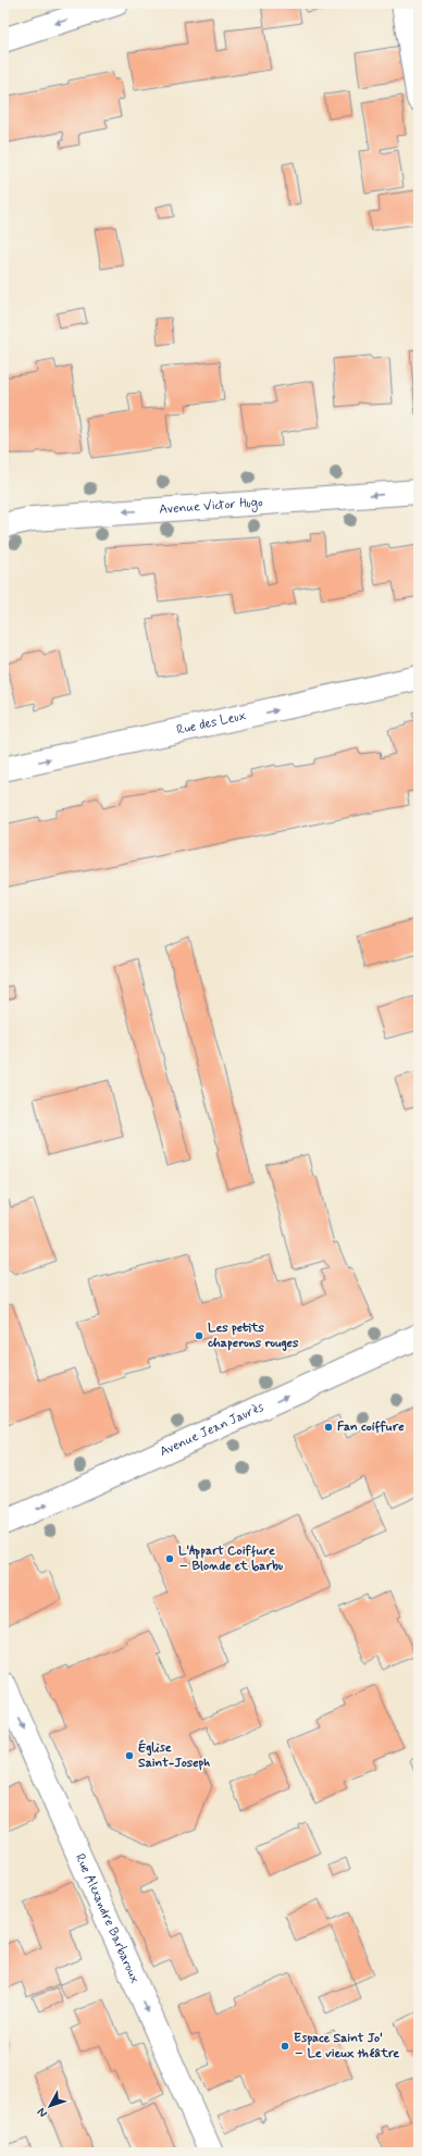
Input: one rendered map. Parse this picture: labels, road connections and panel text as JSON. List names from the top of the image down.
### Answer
{
  "streets": {
    "street": [
      "Avenue Victor Hugo",
      "Rue des Leux",
      "Avenue Jean Jaurès",
      "Rue Alexandre Barbaroux"
    ]
  },
  "one_way": [
    "Avenue Victor Hugo",
    "Rue des Leux",
    "Avenue Jean Jaurès",
    "Rue Alexandre Barbaroux"
  ],
  "places": [
    "Les petits chaperons rouges",
    "Fan coiffure",
    "L'Appart Coiffure – Blonde et barbu",
    "Église Saint-Joseph",
    "Espace Saint Jo' – Le vieux théâtre"
  ],
  "north": "bottom left"
}
